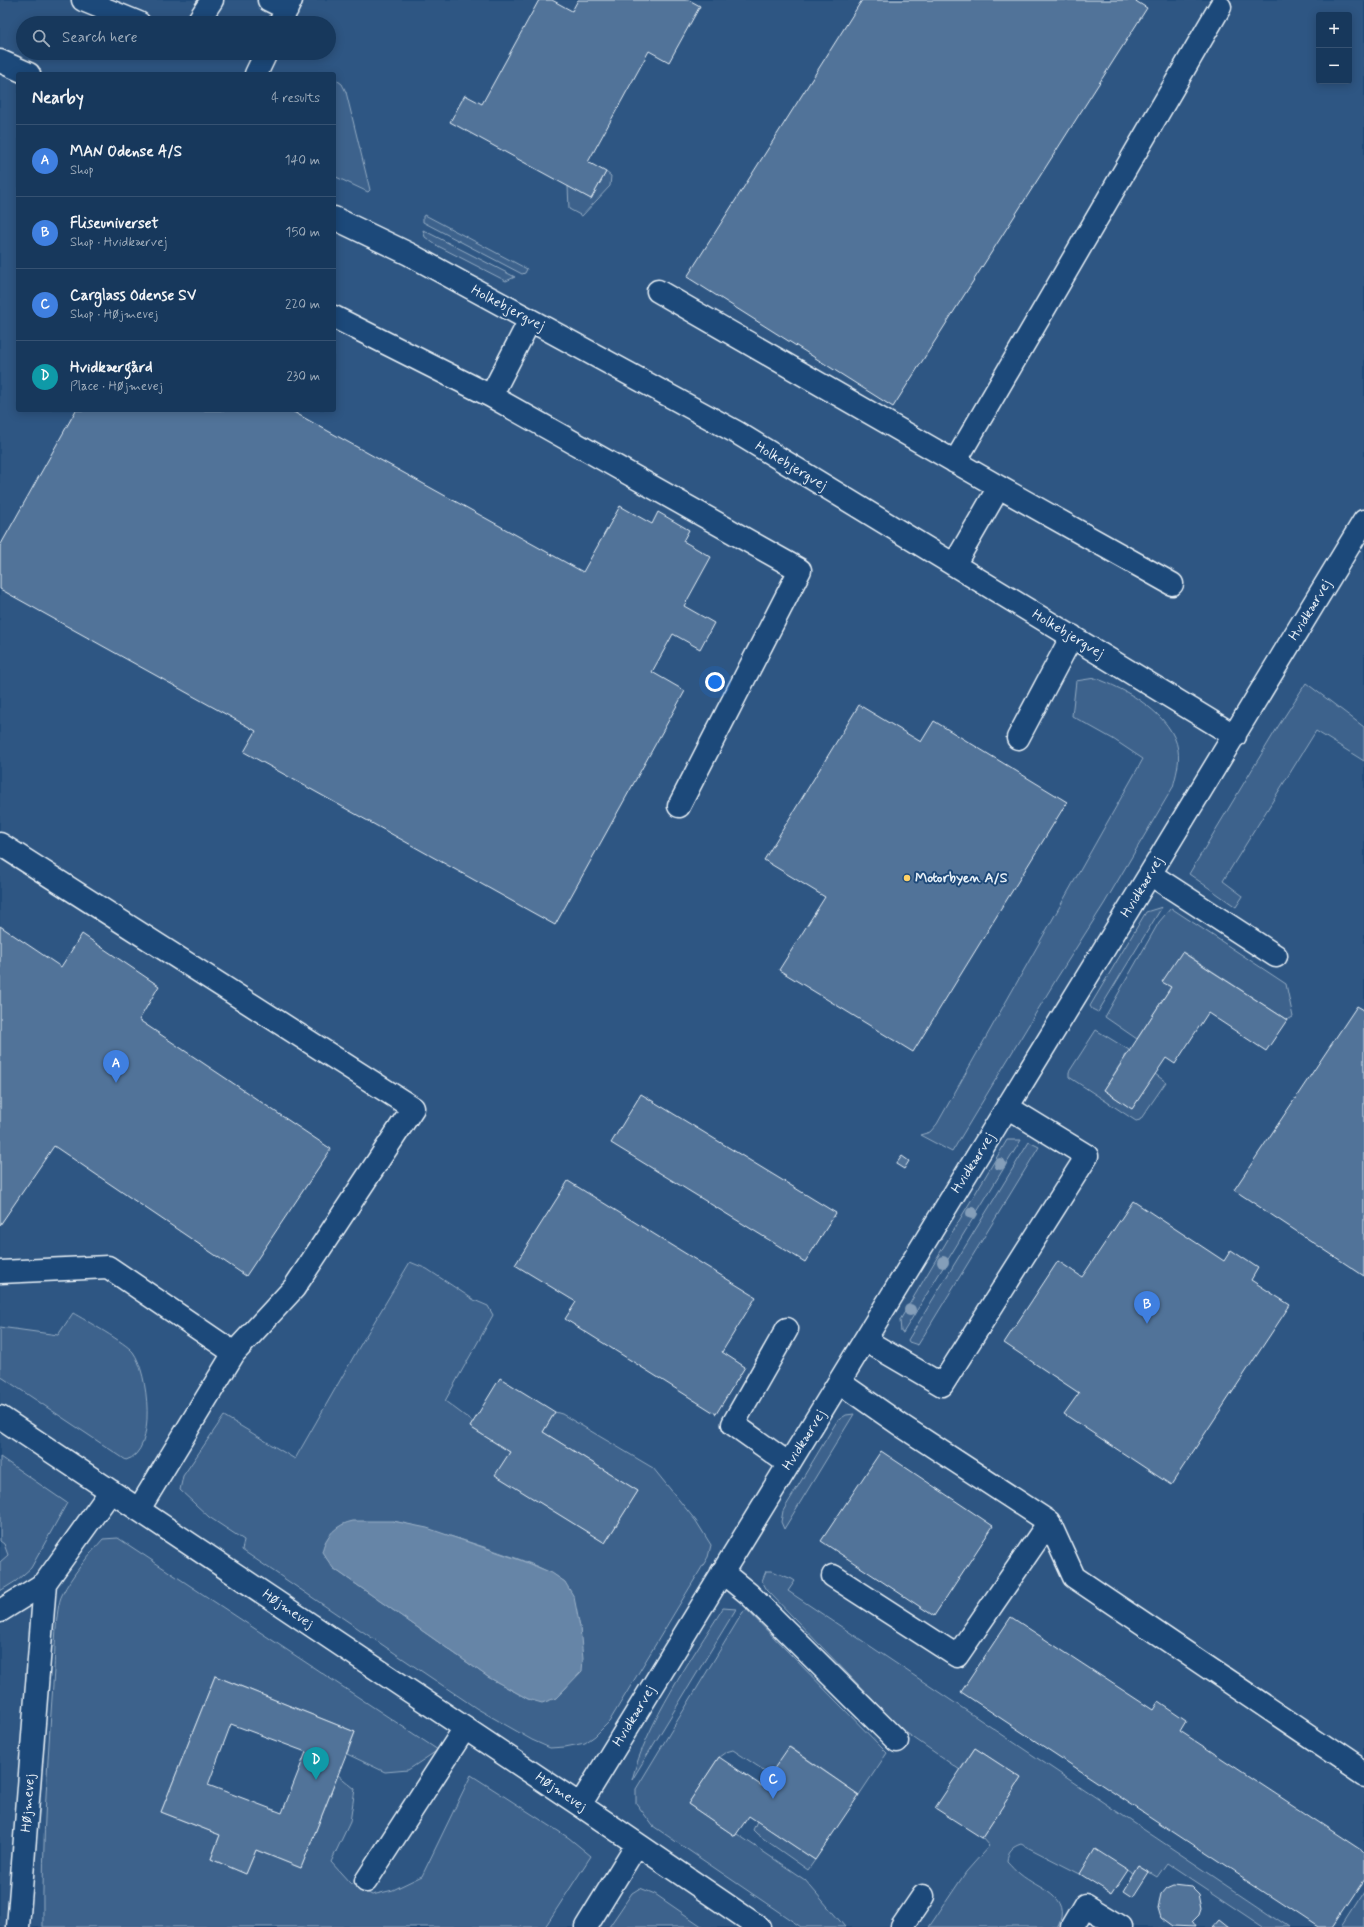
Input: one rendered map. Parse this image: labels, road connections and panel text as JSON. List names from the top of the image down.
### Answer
{
  "streets": {
    "street": ["Holkebjergvej", "Hvidkærvej", "Højmevej"]
  },
  "crossings": [
    ["Holkebjergvej", "Hvidkærvej"],
    ["Hvidkærvej", "Højmevej"]
  ],
  "places": ["Motorbyen A/S"],
  "page": {
    "map_buttons": ["+", "−"],
    "search": "Search here",
    "heading": ["Nearby", "4 results"],
    "list": [
      {
        "mark": "A",
        "name": "MAN Odense A/S",
        "note": "Shop",
        "value": "140 m"
      },
      {
        "mark": "B",
        "name": "Fliseuniverset",
        "note": "Shop · Hvidkærvej",
        "value": "150 m"
      },
      {
        "mark": "C",
        "name": "Carglass Odense SV",
        "note": "Shop · Højmevej",
        "value": "220 m"
      },
      {
        "mark": "D",
        "name": "Hvidkærgård",
        "note": "Place · Højmevej",
        "value": "230 m"
      }
    ],
    "pins": [
      "A",
      "B",
      "D",
      "C"
    ]
  }
}
